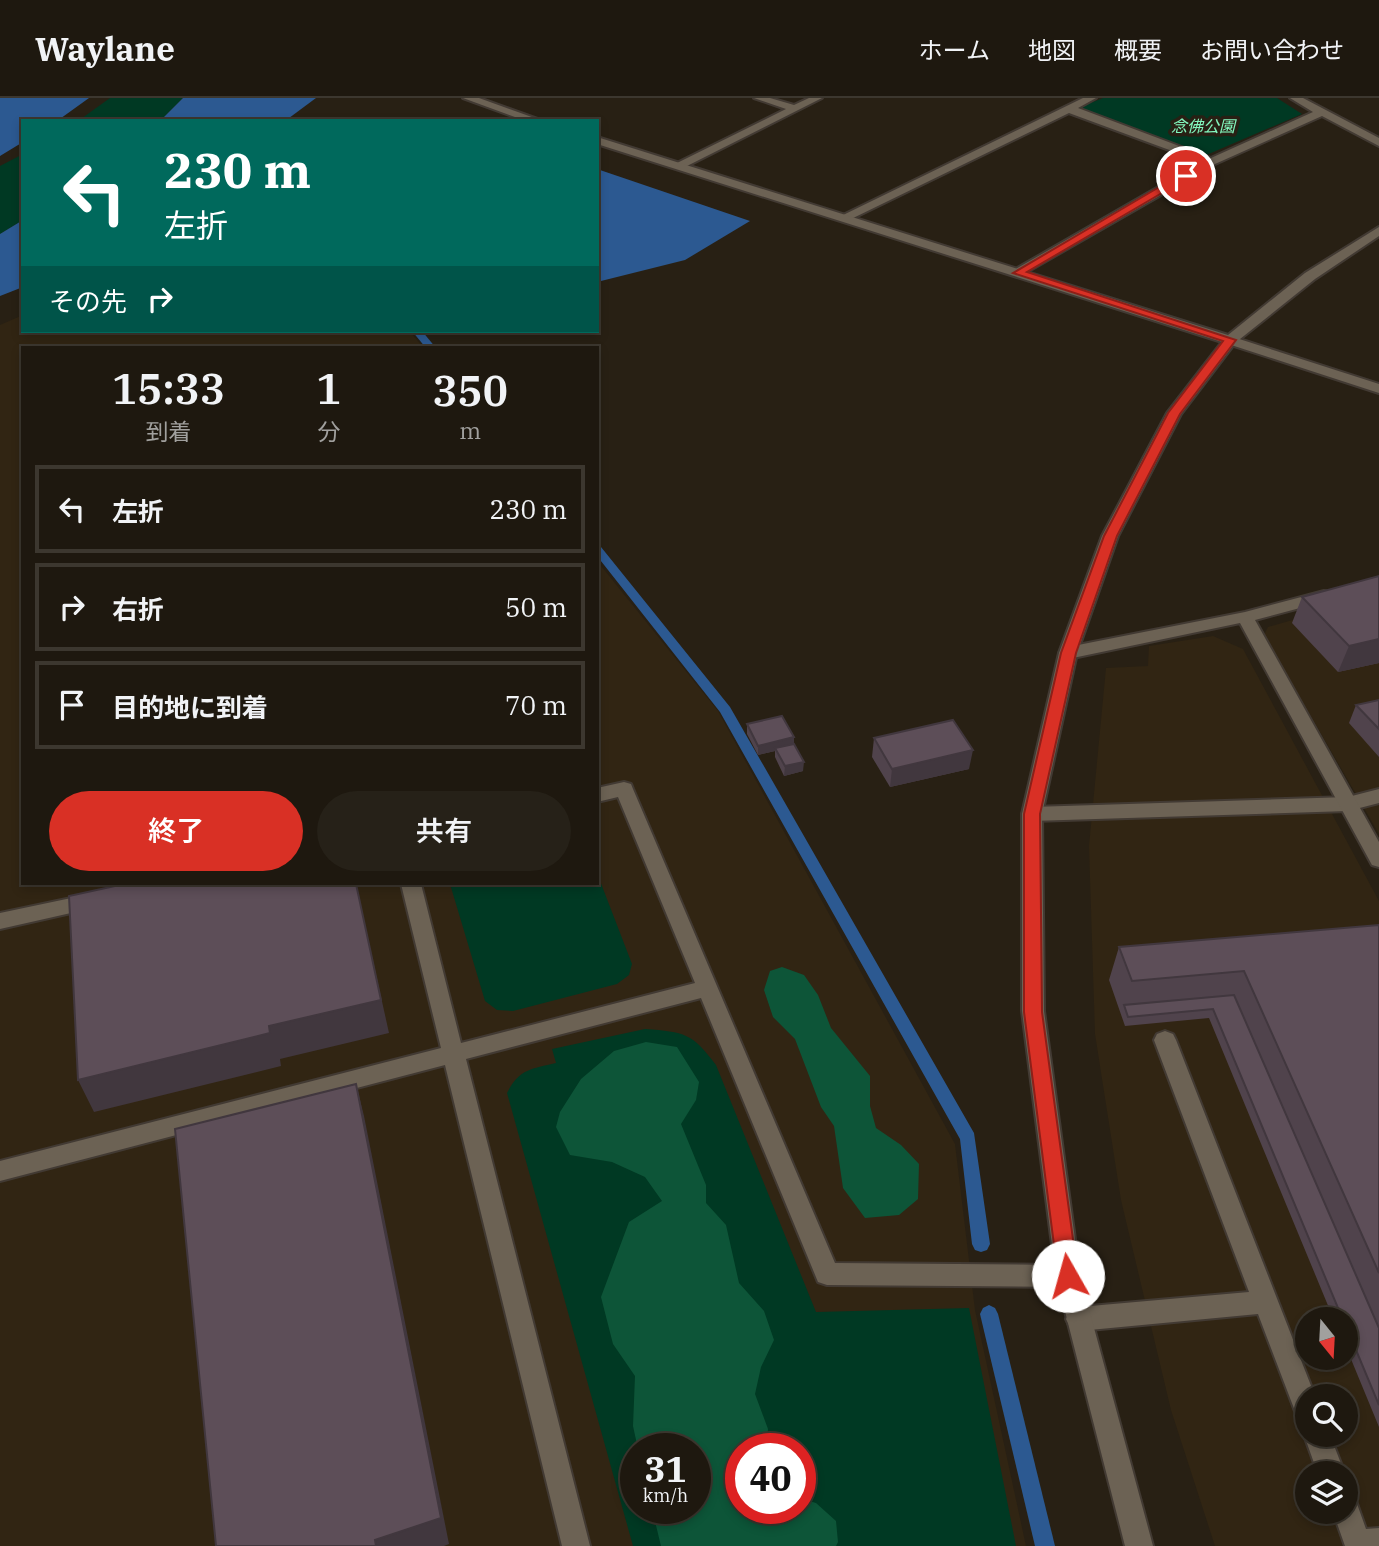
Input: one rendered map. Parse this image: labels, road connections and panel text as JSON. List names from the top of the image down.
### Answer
{
  "parks": ["念佛公園"],
  "north": "bottom",
  "page": {
    "header": "Waylane",
    "nav": [
      "ホーム",
      "地図",
      "概要",
      "お問い合わせ"
    ],
    "turn": ["230 m", "左折"],
    "then": "その先",
    "eta": [
      "15:33",
      "到着",
      "1",
      "分",
      "350",
      "m"
    ],
    "list": [
      {
        "name": "左折",
        "value": "230 m"
      },
      {
        "name": "右折",
        "value": "50 m"
      },
      {
        "name": "目的地に到着",
        "value": "70 m"
      }
    ],
    "buttons": ["終了", "共有"],
    "speed": "31 km/h",
    "limit": "40"
  }
}
